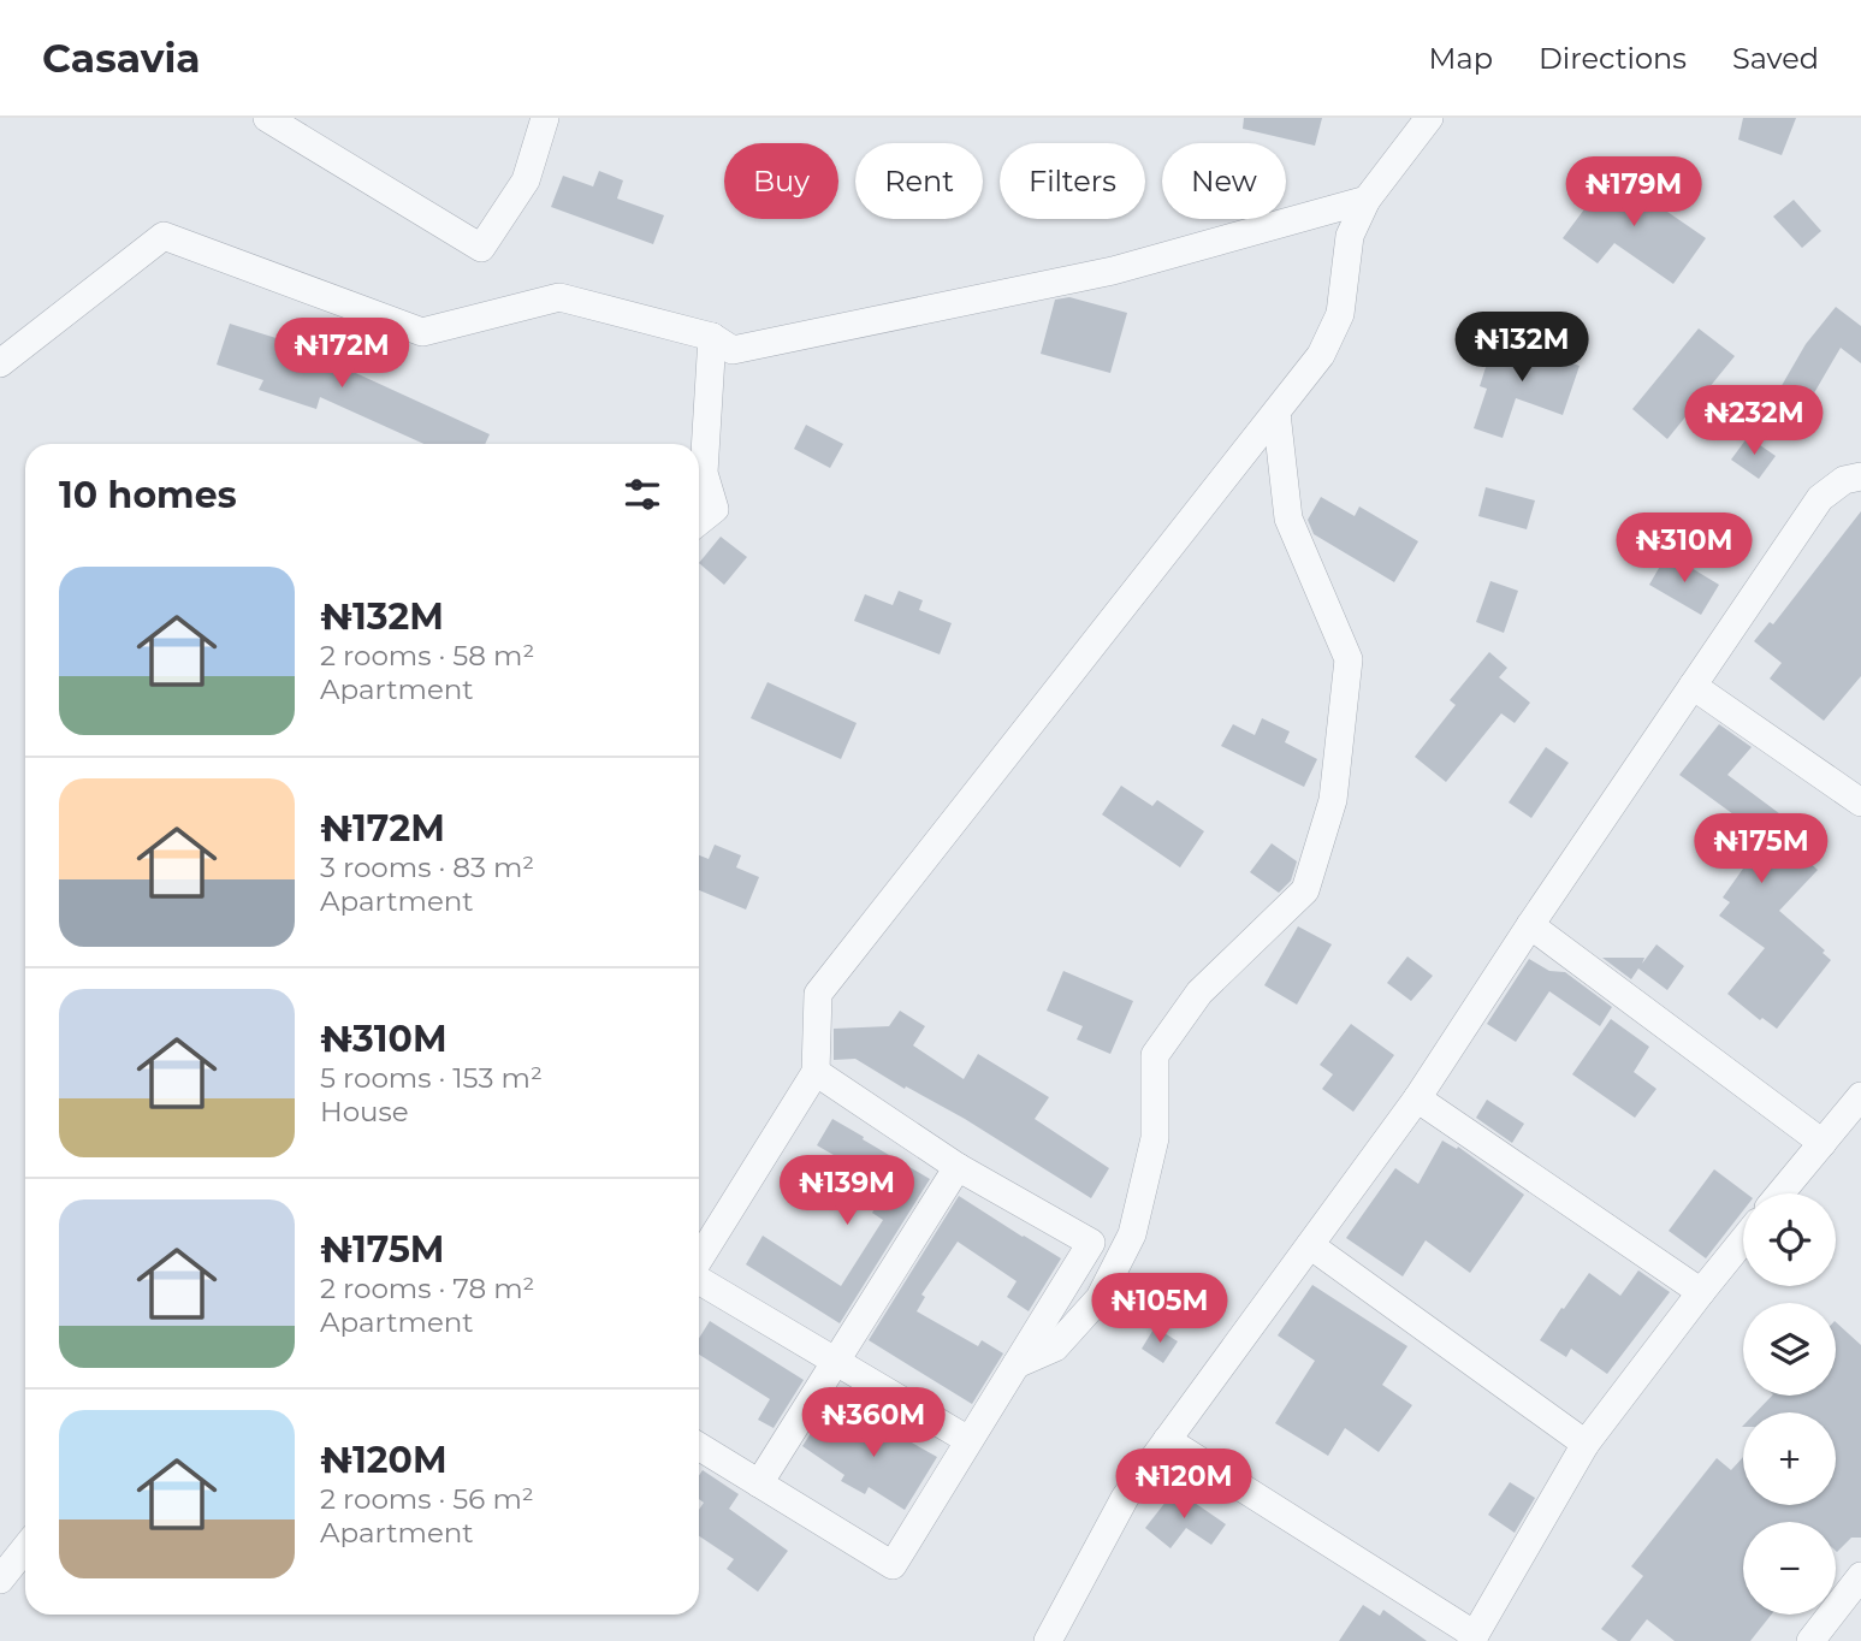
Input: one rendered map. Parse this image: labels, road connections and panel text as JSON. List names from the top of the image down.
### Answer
{
  "page": {
    "header": "Casavia",
    "nav": ["Map", "Directions", "Saved"],
    "chip": [
      "Buy",
      "Rent",
      "Filters",
      "New"
    ],
    "price": [
      "₦179M",
      "₦132M",
      "₦172M",
      "₦232M",
      "₦310M",
      "₦175M",
      "₦139M",
      "₦105M",
      "₦360M",
      "₦120M"
    ],
    "heading": "10 homes",
    "list": [
      {
        "name": "₦132M",
        "note": "2 rooms · 58 m² · Apartment"
      },
      {
        "name": "₦172M",
        "note": "3 rooms · 83 m² · Apartment"
      },
      {
        "name": "₦310M",
        "note": "5 rooms · 153 m² · House"
      },
      {
        "name": "₦175M",
        "note": "2 rooms · 78 m² · Apartment"
      },
      {
        "name": "₦120M",
        "note": "2 rooms · 56 m² · Apartment"
      }
    ],
    "map_buttons": ["+", "−"]
  }
}
